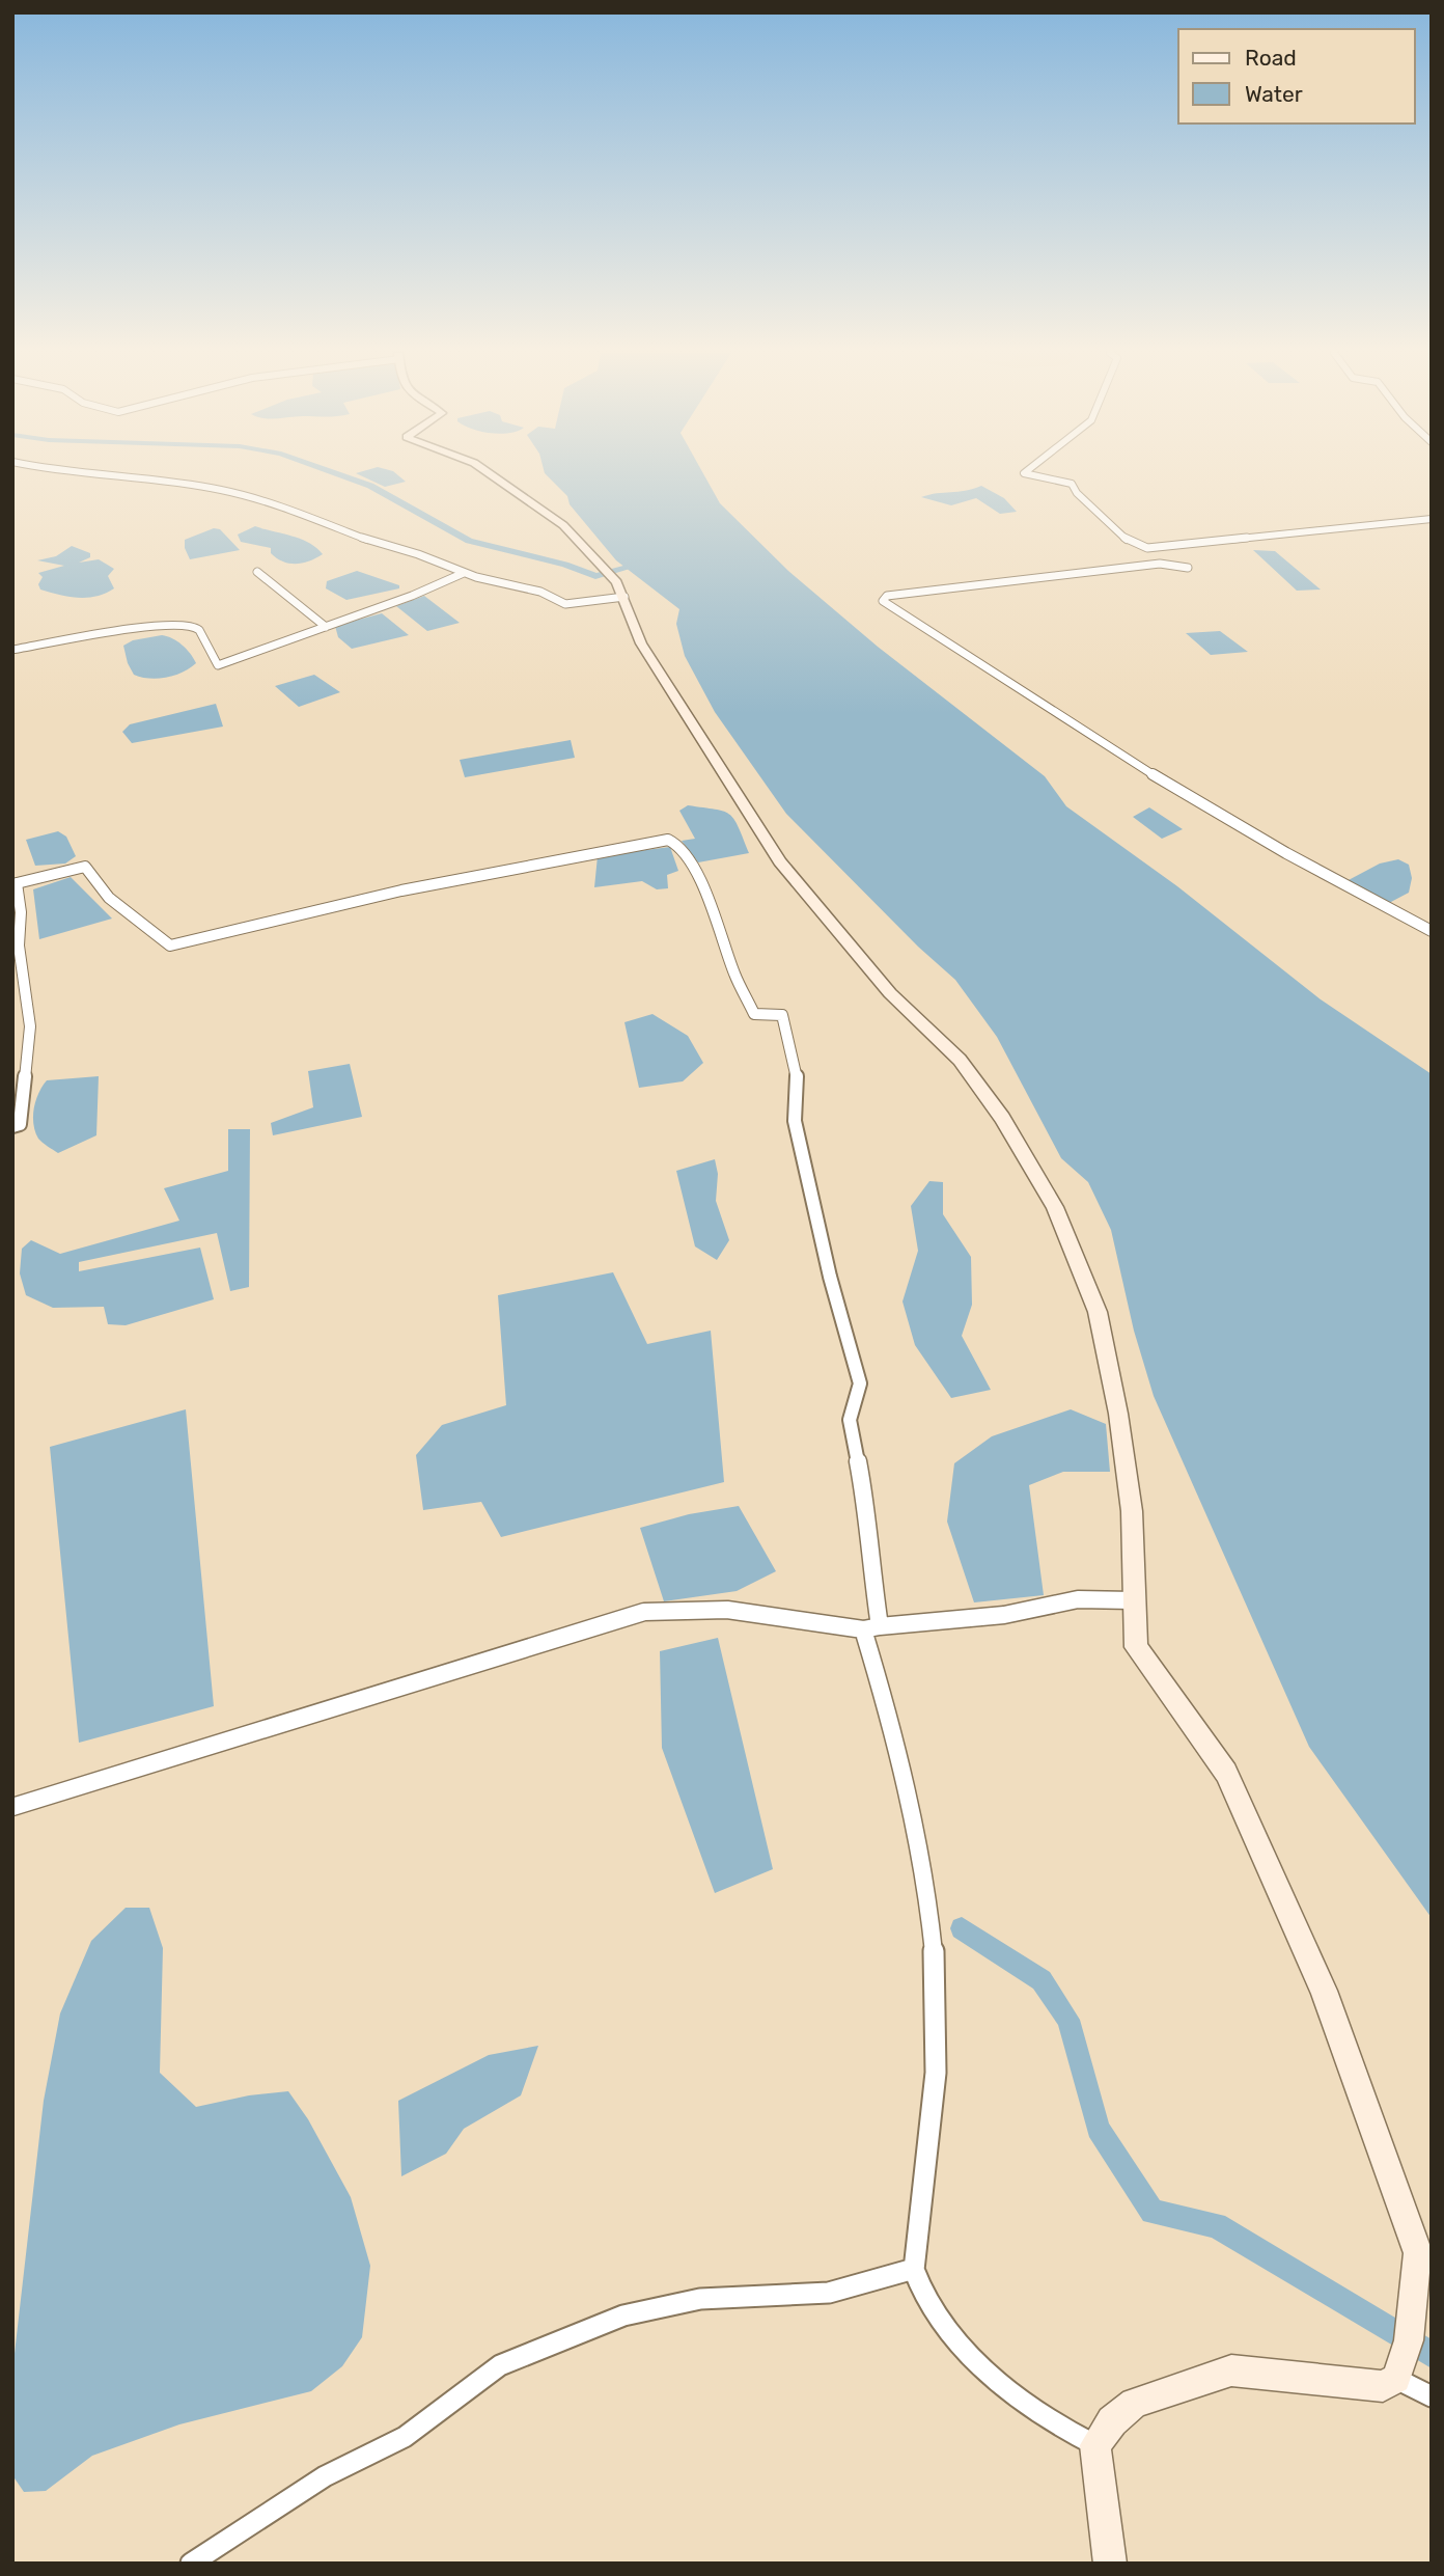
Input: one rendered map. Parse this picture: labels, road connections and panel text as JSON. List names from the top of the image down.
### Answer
{
  "legend": ["Road", "Water"]
}
